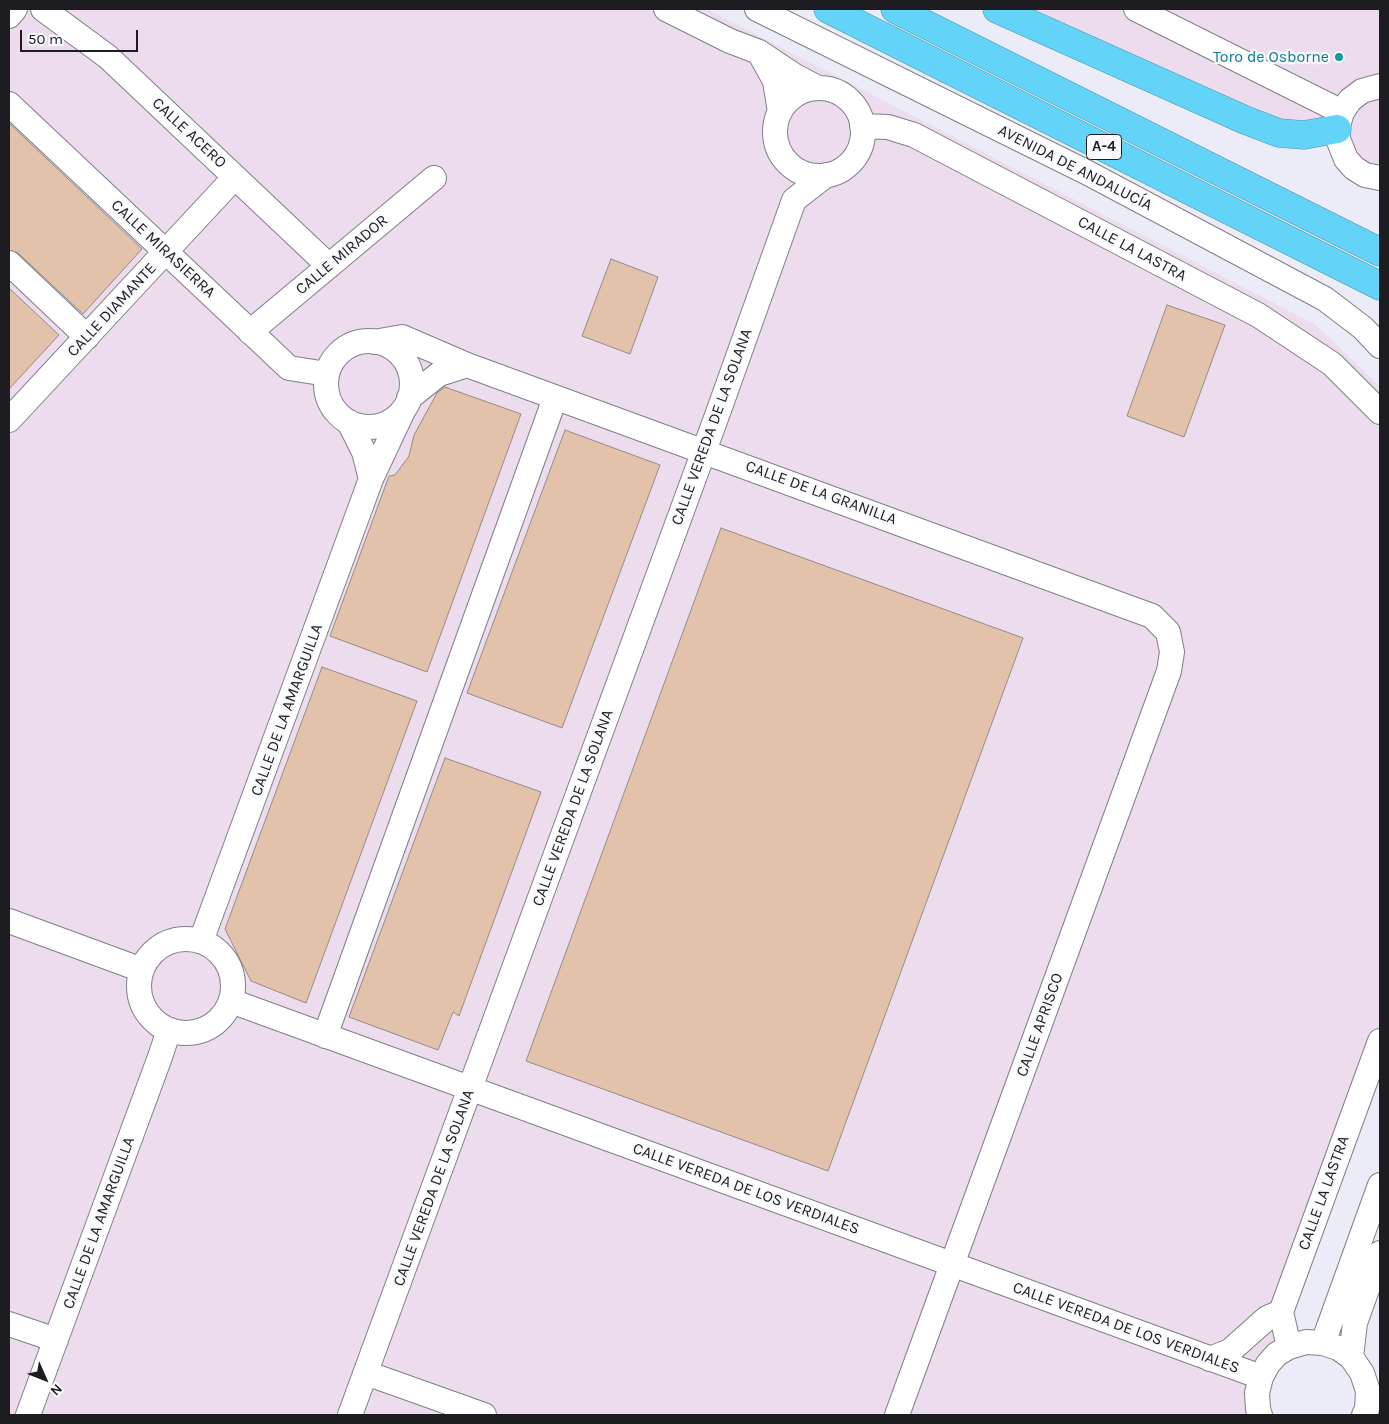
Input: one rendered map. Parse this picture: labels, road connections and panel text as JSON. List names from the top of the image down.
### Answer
{
  "streets": {
    "highway": ["A-4"],
    "street": [
      "CALLE ACERO",
      "AVENIDA DE ANDALUCÍA",
      "CALLE MIRASIERRA",
      "CALLE LA LASTRA",
      "CALLE MIRADOR",
      "CALLE DIAMANTE",
      "CALLE VEREDA DE LA SOLANA",
      "CALLE DE LA GRANILLA",
      "CALLE DE LA AMARGUILLA",
      "CALLE APRISCO",
      "CALLE VEREDA DE LOS VERDIALES"
    ]
  },
  "crossings": [
    ["CALLE ACERO", "CALLE MIRADOR"],
    ["CALLE ACERO", "CALLE DIAMANTE"],
    ["CALLE MIRASIERRA", "CALLE MIRADOR"],
    ["CALLE MIRASIERRA", "CALLE DIAMANTE"],
    ["CALLE MIRASIERRA", "CALLE DE LA GRANILLA"],
    ["CALLE MIRASIERRA", "CALLE DE LA AMARGUILLA"],
    ["CALLE VEREDA DE LA SOLANA", "CALLE DE LA GRANILLA"],
    ["CALLE VEREDA DE LA SOLANA", "CALLE VEREDA DE LOS VERDIALES"],
    ["CALLE DE LA GRANILLA", "CALLE DE LA AMARGUILLA"],
    ["CALLE DE LA GRANILLA", "CALLE APRISCO"],
    ["CALLE DE LA AMARGUILLA", "CALLE VEREDA DE LOS VERDIALES"],
    ["CALLE APRISCO", "CALLE VEREDA DE LOS VERDIALES"]
  ],
  "places": ["Toro de Osborne"],
  "scale_bar": "50 m",
  "north": "bottom right"
}
